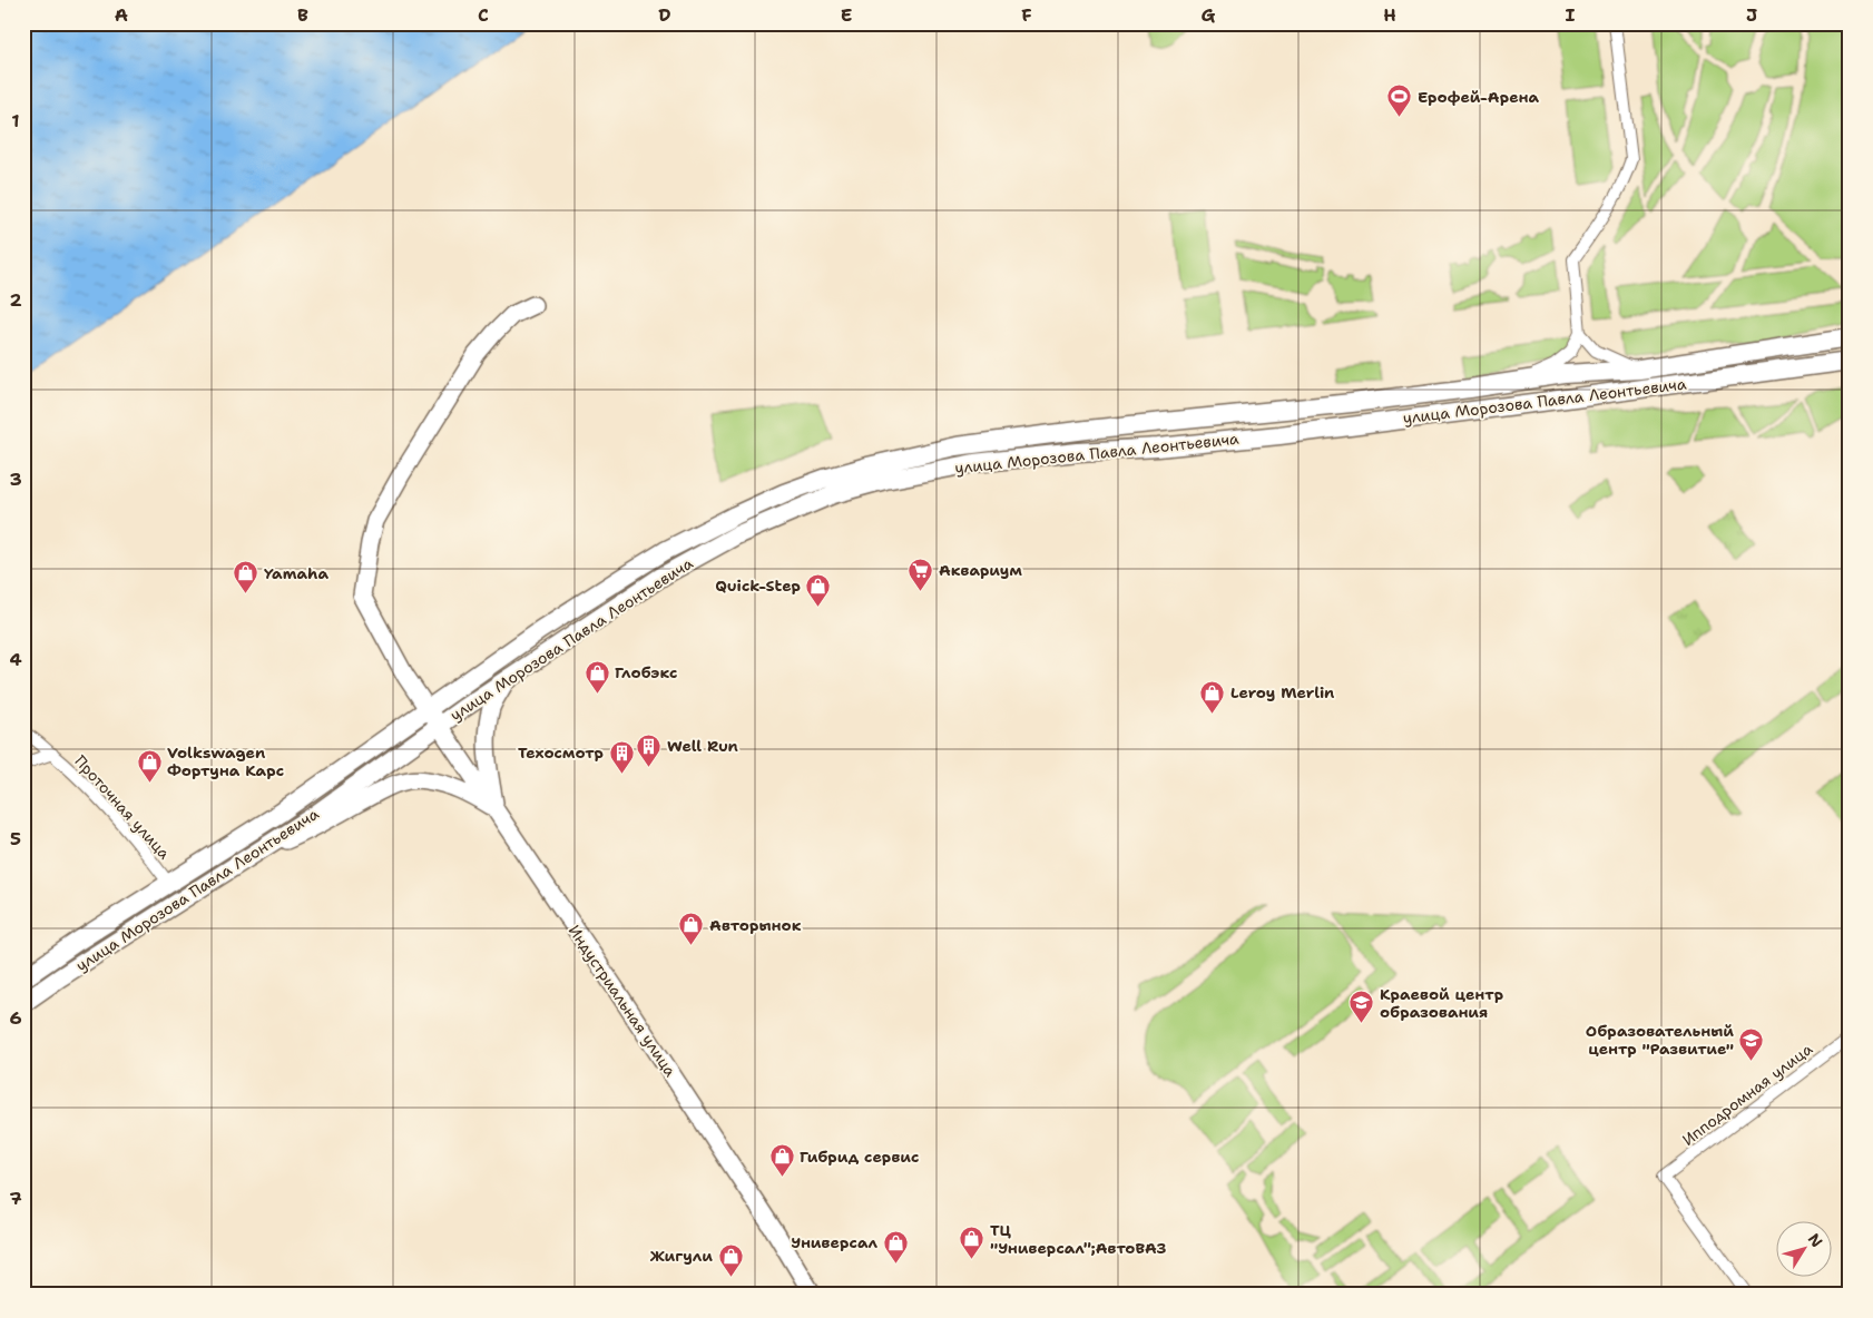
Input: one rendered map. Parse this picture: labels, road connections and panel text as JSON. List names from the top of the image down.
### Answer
{
  "streets": {
    "main road": ["улица Морозова Павла Леонтьевича", "Индустриальная улица"],
    "street": ["Проточная улица", "Ипподромная улица"]
  },
  "crossings": [
    ["улица Морозова Павла Леонтьевича", "Проточная улица"],
    ["улица Морозова Павла Леонтьевича", "Индустриальная улица"]
  ],
  "places": {
    "sports": ["Ерофей-Арена"],
    "supermarket": ["Аквариум"],
    "shop": [
      "Yamaha",
      "Quick-Step",
      "Глобэкс",
      "Leroy Merlin",
      "Volkswagen Фортуна Карс",
      "Авторынок",
      "Гибрид сервис",
      "ТЦ \"Универсал\";АвтоВАЗ",
      "Универсал",
      "Жигули"
    ],
    "building": ["Well Run", "Техосмотр"],
    "school or university": ["Краевой центр образования", "Образовательный центр \"Развитие\""]
  },
  "north": "top right",
  "grid": {
    "columns": [
      "A",
      "B",
      "C",
      "D",
      "E",
      "F",
      "G",
      "H",
      "I",
      "J"
    ],
    "rows": [
      "1",
      "2",
      "3",
      "4",
      "5",
      "6",
      "7"
    ]
  }
}
